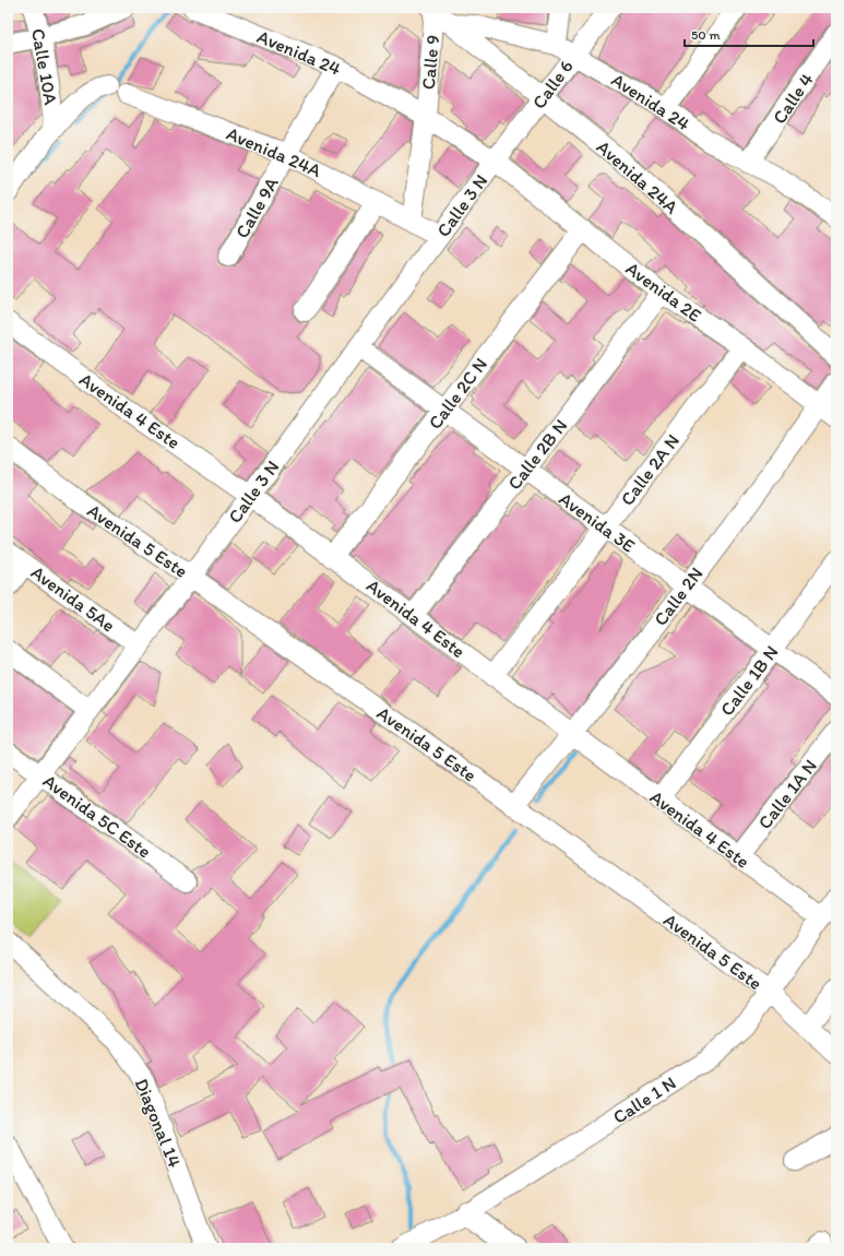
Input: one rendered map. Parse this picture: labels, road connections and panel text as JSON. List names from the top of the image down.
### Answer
{
  "streets": {
    "street": [
      "Avenida 24",
      "Calle 9",
      "Calle 10A",
      "Calle 6",
      "Calle 4",
      "Avenida 24A",
      "Calle 3 N",
      "Calle 9A",
      "Avenida 2E",
      "Calle 2C N",
      "Avenida 4 Este",
      "Calle 2B N",
      "Calle 2A N",
      "Avenida 3E",
      "Avenida 5 Este",
      "Calle 2N",
      "Avenida 5Ae",
      "Calle 1B N",
      "Calle 1A N",
      "Avenida 5C Este",
      "Calle 1 N",
      "Diagonal 14"
    ]
  },
  "crossings": [
    ["Avenida 24", "Calle 9"],
    ["Avenida 24", "Calle 6"],
    ["Avenida 24", "Calle 4"],
    ["Avenida 24", "Avenida 24A"],
    ["Avenida 24", "Calle 9A"],
    ["Calle 9", "Calle 6"],
    ["Calle 9", "Avenida 24A"],
    ["Calle 9", "Calle 3 N"],
    ["Calle 9", "Avenida 2E"],
    ["Calle 6", "Avenida 24A"],
    ["Calle 6", "Calle 3 N"],
    ["Calle 6", "Avenida 2E"],
    ["Avenida 24A", "Calle 3 N"],
    ["Avenida 24A", "Calle 9A"],
    ["Calle 3 N", "Avenida 2E"],
    ["Calle 3 N", "Avenida 4 Este"],
    ["Calle 3 N", "Avenida 3E"],
    ["Calle 3 N", "Avenida 5 Este"],
    ["Calle 3 N", "Avenida 5Ae"],
    ["Calle 3 N", "Avenida 5C Este"],
    ["Avenida 2E", "Calle 2C N"],
    ["Avenida 2E", "Calle 2B N"],
    ["Avenida 2E", "Calle 2A N"],
    ["Avenida 2E", "Calle 2N"],
    ["Calle 2C N", "Avenida 4 Este"],
    ["Calle 2C N", "Avenida 3E"],
    ["Avenida 4 Este", "Calle 2B N"],
    ["Avenida 4 Este", "Calle 2A N"],
    ["Avenida 4 Este", "Calle 2N"],
    ["Avenida 4 Este", "Calle 1B N"],
    ["Avenida 4 Este", "Calle 1A N"],
    ["Avenida 4 Este", "Calle 1 N"],
    ["Calle 2B N", "Avenida 3E"],
    ["Calle 2A N", "Avenida 3E"],
    ["Avenida 3E", "Calle 2N"],
    ["Avenida 3E", "Calle 1B N"],
    ["Avenida 5 Este", "Calle 2N"],
    ["Avenida 5 Este", "Calle 1 N"]
  ],
  "scale_bar": "50 m"
}
